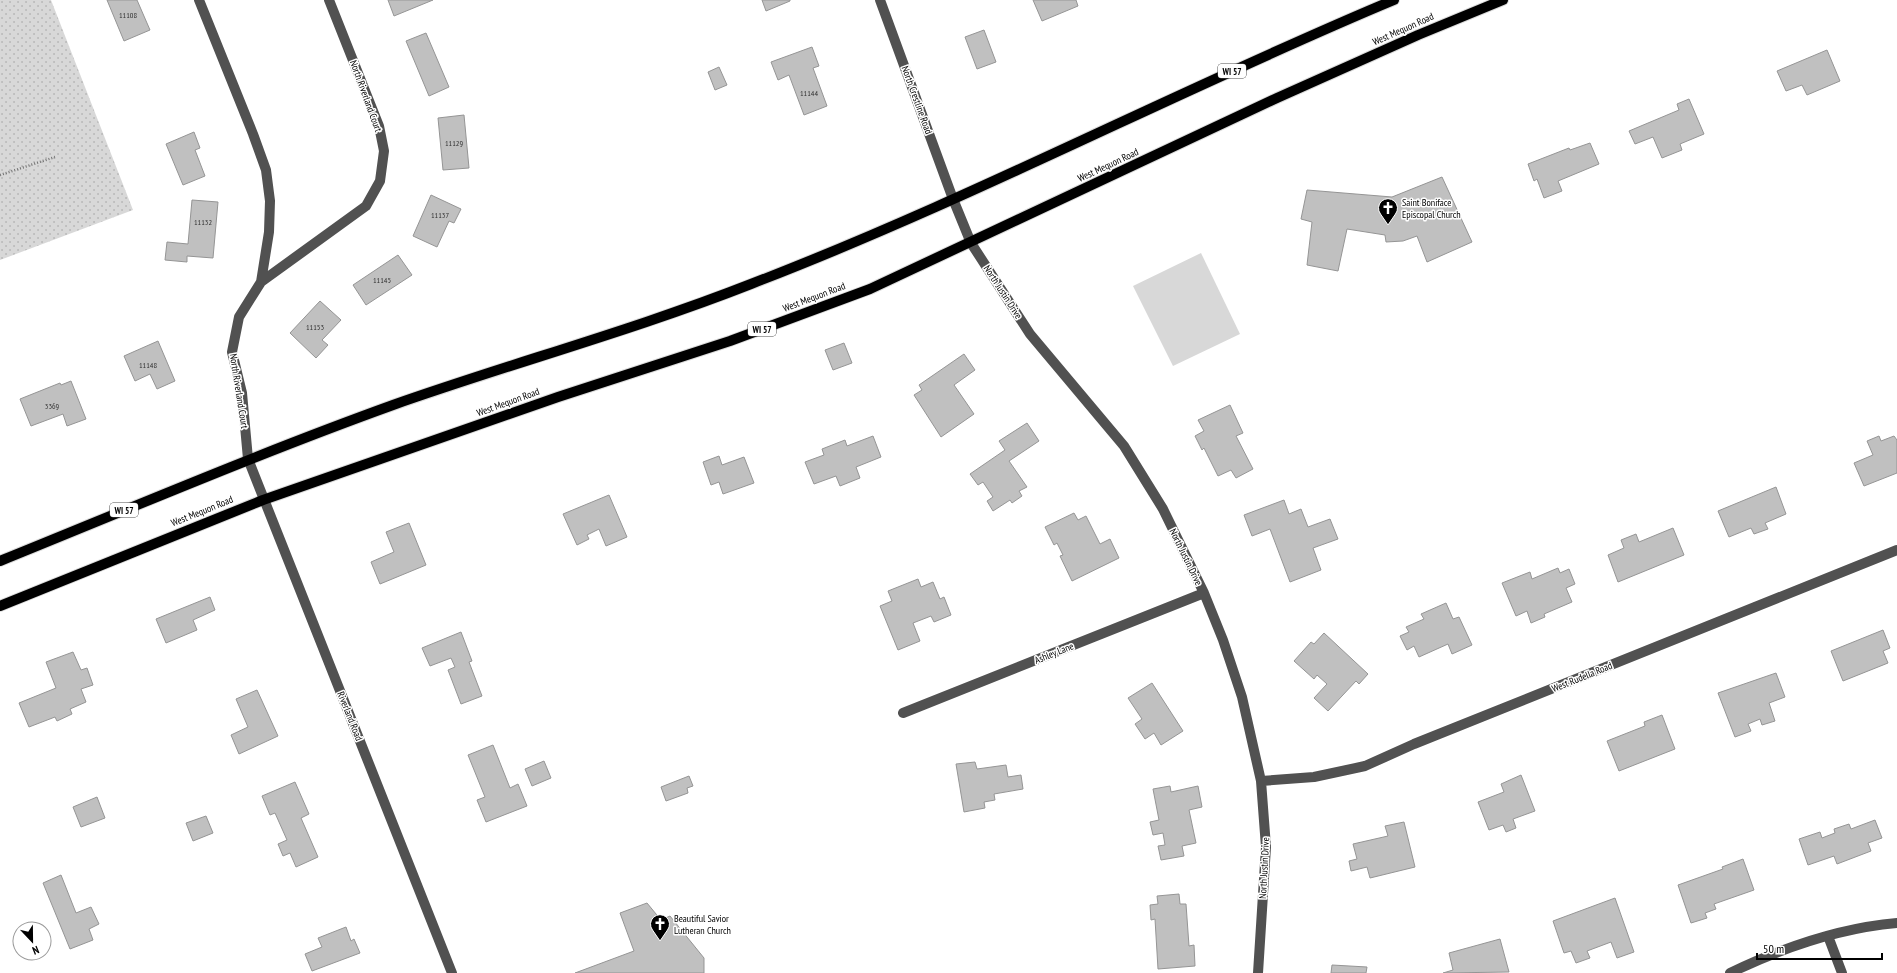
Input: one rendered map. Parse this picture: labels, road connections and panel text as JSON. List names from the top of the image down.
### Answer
{
  "streets": {
    "main road": ["West Mequon Road", "WI 57"],
    "street": [
      "North Riverland Court",
      "North Crestline Road",
      "North Justin Drive",
      "Ashley Lane",
      "West Rudella Road",
      "Riverland Road"
    ]
  },
  "crossings": [
    ["West Mequon Road", "North Justin Drive"],
    ["West Mequon Road", "Riverland Road"],
    ["WI 57", "North Riverland Court"],
    ["WI 57", "North Crestline Road"],
    ["WI 57", "North Justin Drive"],
    ["WI 57", "Riverland Road"],
    ["North Riverland Court", "Riverland Road"],
    ["North Crestline Road", "North Justin Drive"],
    ["North Justin Drive", "Ashley Lane"],
    ["North Justin Drive", "West Rudella Road"]
  ],
  "places": {
    "church": ["Saint Boniface Episcopal Church", "Beautiful Savior Lutheran Church"]
  },
  "house_numbers": [
    "11108",
    "11144",
    "11129",
    "11137",
    "11132",
    "11145",
    "11153",
    "11148",
    "3369"
  ],
  "scale_bar": "50 m",
  "north": "bottom"
}
